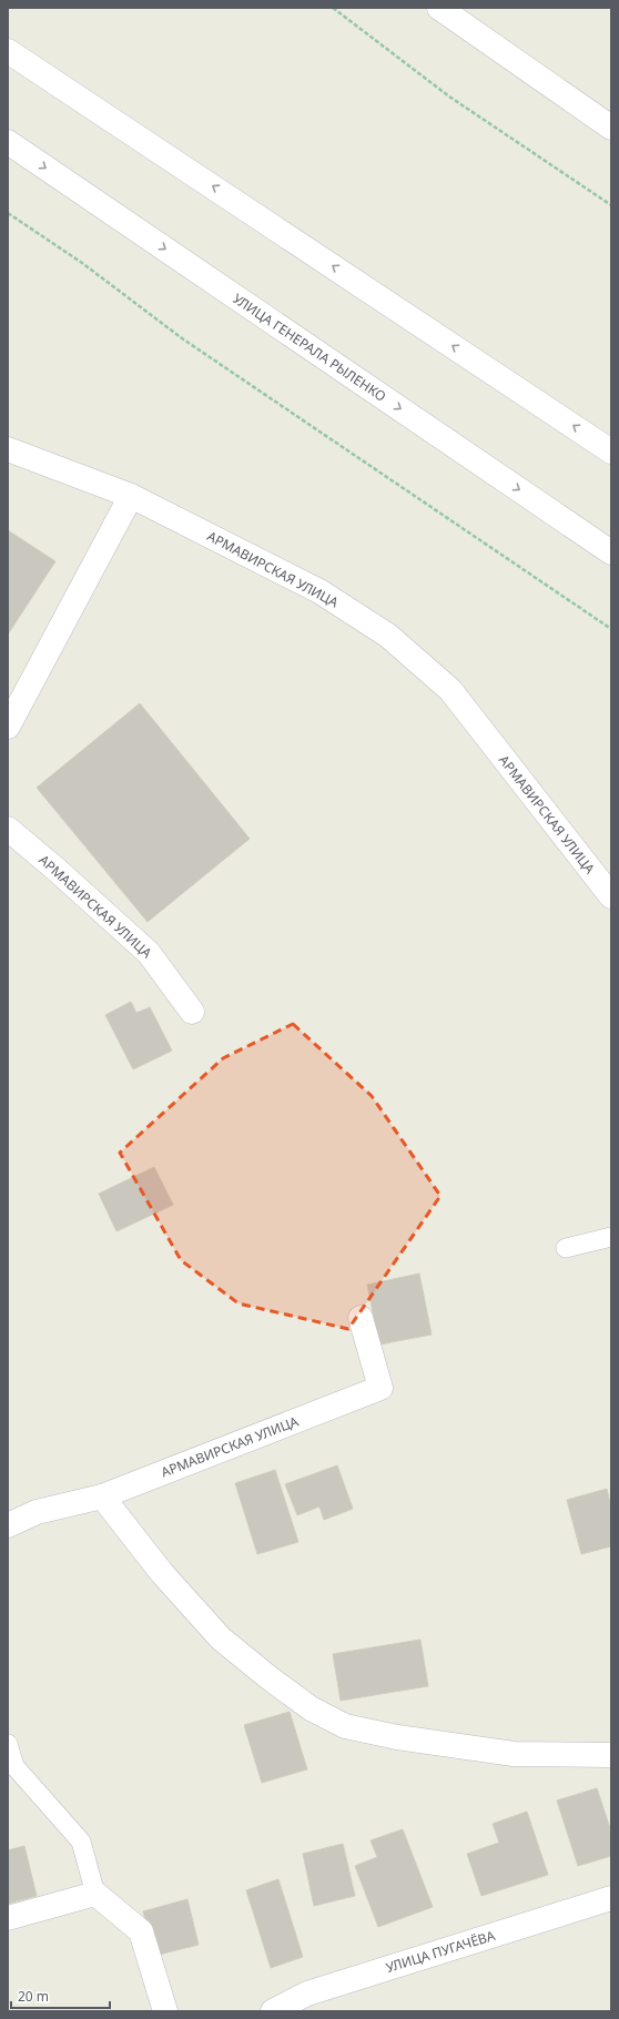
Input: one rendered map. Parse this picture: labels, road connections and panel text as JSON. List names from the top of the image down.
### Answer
{
  "streets": {
    "street": ["УЛИЦА ГЕНЕРАЛА РЫЛЕНКО", "АРМАВИРСКАЯ УЛИЦА", "УЛИЦА ПУГАЧЁВА"]
  },
  "scale_bar": "20 m"
}
